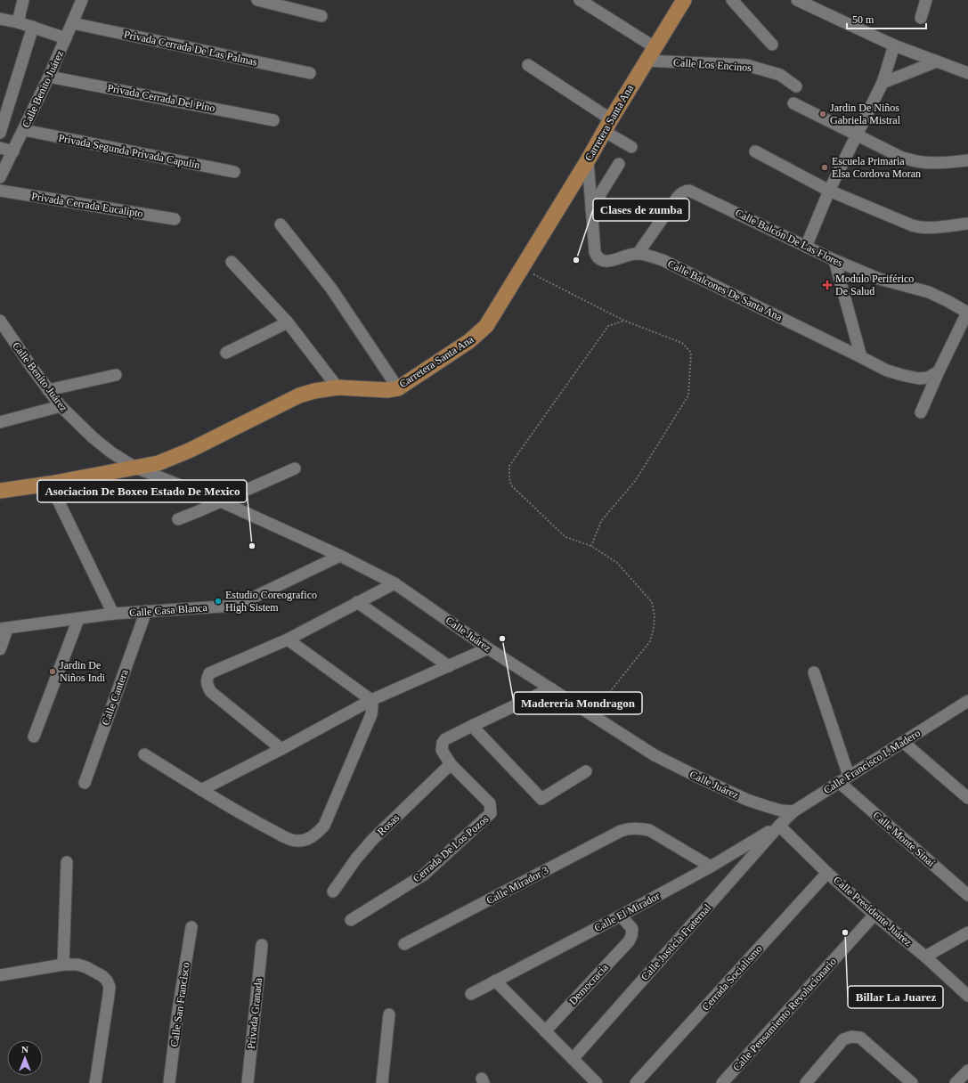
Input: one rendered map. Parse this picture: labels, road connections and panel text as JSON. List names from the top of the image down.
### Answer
{
  "streets": {
    "main road": ["Carretera Santa Ana"],
    "street": [
      "Privada Cerrada De Las Palmas",
      "Calle Los Encinos",
      "Calle Benito Juárez",
      "Privada Cerrada Del Pino",
      "Privada Segunda Privada Capulín",
      "Privada Cerrada Eucalipto",
      "Calle Balcón De Las Flores",
      "Calle Balcones De Santa Ana",
      "Calle Casa Blanca",
      "Calle Juárez",
      "Calle Cantera",
      "Calle Francisco I. Madero",
      "Rosas",
      "Calle Monte Sinaí",
      "Cerrada De Los Pozos",
      "Calle Mirador 3",
      "Calle Presidente Juárez",
      "Calle El Mirador",
      "Calle Justicia Fraternal",
      "Cerrada Socialismo",
      "Democracia",
      "Calle San Francisco",
      "Privada Granada",
      "Calle Pensamiento Revolucionario"
    ]
  },
  "crossings": [
    ["Privada Cerrada De Las Palmas", "Calle Benito Juárez"],
    ["Calle Los Encinos", "Carretera Santa Ana"],
    ["Calle Benito Juárez", "Privada Cerrada Del Pino"],
    ["Calle Benito Juárez", "Carretera Santa Ana"],
    ["Calle Benito Juárez", "Privada Segunda Privada Capulín"],
    ["Calle Benito Juárez", "Calle Juárez"],
    ["Carretera Santa Ana", "Calle Balcones De Santa Ana"],
    ["Carretera Santa Ana", "Calle Juárez"],
    ["Calle Balcón De Las Flores", "Calle Balcones De Santa Ana"],
    ["Calle Casa Blanca", "Calle Juárez"],
    ["Calle Casa Blanca", "Calle Cantera"],
    ["Calle Juárez", "Calle Francisco I. Madero"],
    ["Calle Francisco I. Madero", "Calle Monte Sinaí"],
    ["Calle Francisco I. Madero", "Calle Presidente Juárez"],
    ["Calle Francisco I. Madero", "Calle El Mirador"],
    ["Calle Francisco I. Madero", "Calle Justicia Fraternal"],
    ["Rosas", "Cerrada De Los Pozos"],
    ["Calle Mirador 3", "Calle El Mirador"],
    ["Calle Presidente Juárez", "Calle El Mirador"],
    ["Calle Presidente Juárez", "Calle Justicia Fraternal"],
    ["Calle Presidente Juárez", "Cerrada Socialismo"],
    ["Calle Presidente Juárez", "Calle Pensamiento Revolucionario"],
    ["Calle El Mirador", "Calle Justicia Fraternal"],
    ["Calle El Mirador", "Democracia"]
  ],
  "places": {
    "other": [
      "Jardin De Niños Gabriela Mistral",
      "Escuela Primaria Elsa Cordova Moran",
      "Clases de zumba",
      "Asociacion De Boxeo Estado De Mexico",
      "Estudio Coreografico High Sistem",
      "Madereria Mondragon",
      "Jardin De Niños Indi",
      "Billar La Juarez"
    ],
    "health": ["Modulo Periférico De Salud"]
  },
  "scale_bar": "50 m",
  "north": "top"
}
